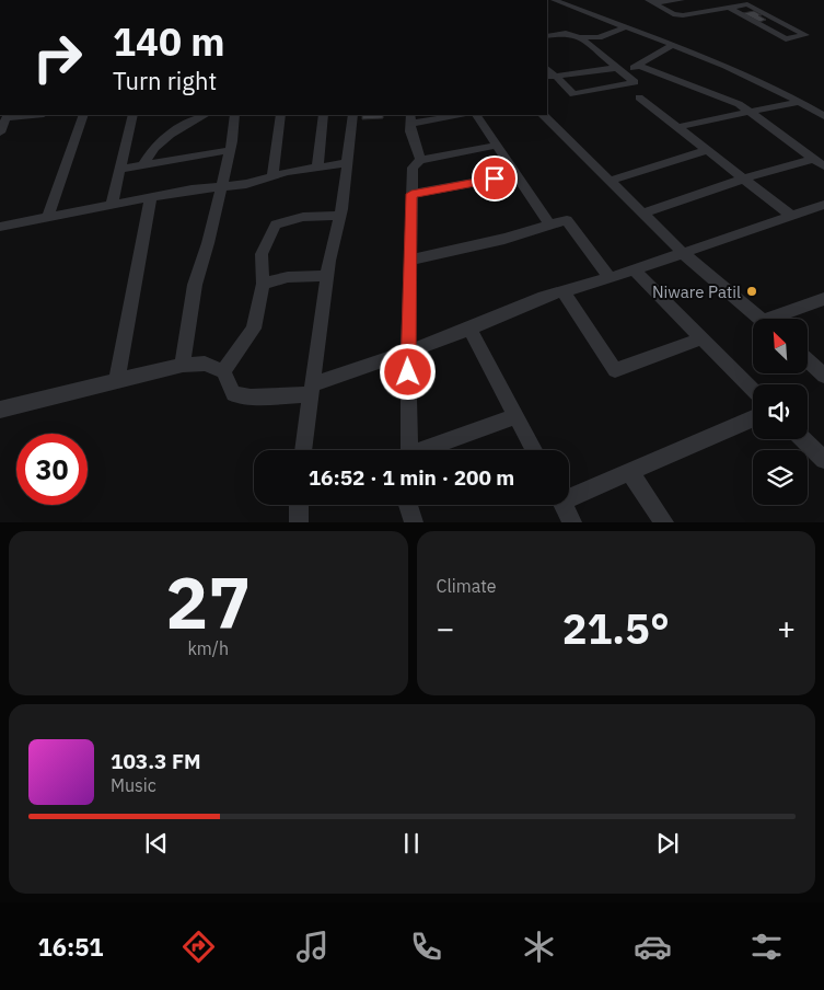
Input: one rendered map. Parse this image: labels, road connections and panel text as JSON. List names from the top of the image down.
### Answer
{
  "places": ["Niware Patil"],
  "north": "top left",
  "page": {
    "turn": ["140 m", "Turn right"],
    "limit": "30",
    "trip": "16:52 · 1 min · 200 m",
    "tile": [
      ["27", "km/h"],
      "Climate"
    ],
    "heat": ["−", "21.5°", "+"],
    "song": ["103.3 FM", "Music"],
    "tabs": "16:51"
  }
}
